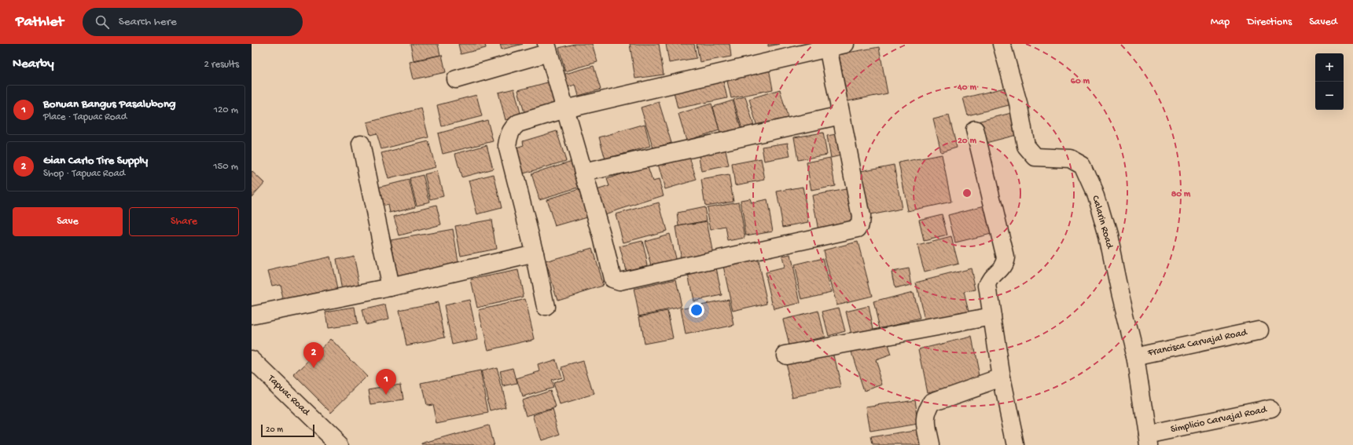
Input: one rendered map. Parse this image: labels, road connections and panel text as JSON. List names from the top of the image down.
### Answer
{
  "streets": {
    "street": [
      "Calarin Road",
      "Francisca Carvajal Road",
      "Tapuac Road",
      "Simplicio Carvajal Road"
    ]
  },
  "crossings": [
    ["Calarin Road", "Francisca Carvajal Road"],
    ["Calarin Road", "Simplicio Carvajal Road"]
  ],
  "scale_bar": "20 m",
  "page": {
    "header": "Pathlet",
    "search": "Search here",
    "nav": ["Map", "Directions", "Saved"],
    "heading": ["Nearby", "2 results"],
    "map_buttons": ["+", "−"],
    "list": [
      {
        "mark": "1",
        "name": "Bonuan Bangus Pasalubong",
        "note": "Place · Tapuac Road",
        "value": "120 m"
      },
      {
        "mark": "2",
        "name": "Gian Carlo Tire Supply",
        "note": "Shop · Tapuac Road",
        "value": "150 m"
      }
    ],
    "buttons": ["Save", "Share"],
    "pins": ["2", "1"],
    "scale": "20 m"
  },
  "rings": [
    "60 m",
    "40 m",
    "20 m",
    "80 m"
  ]
}
